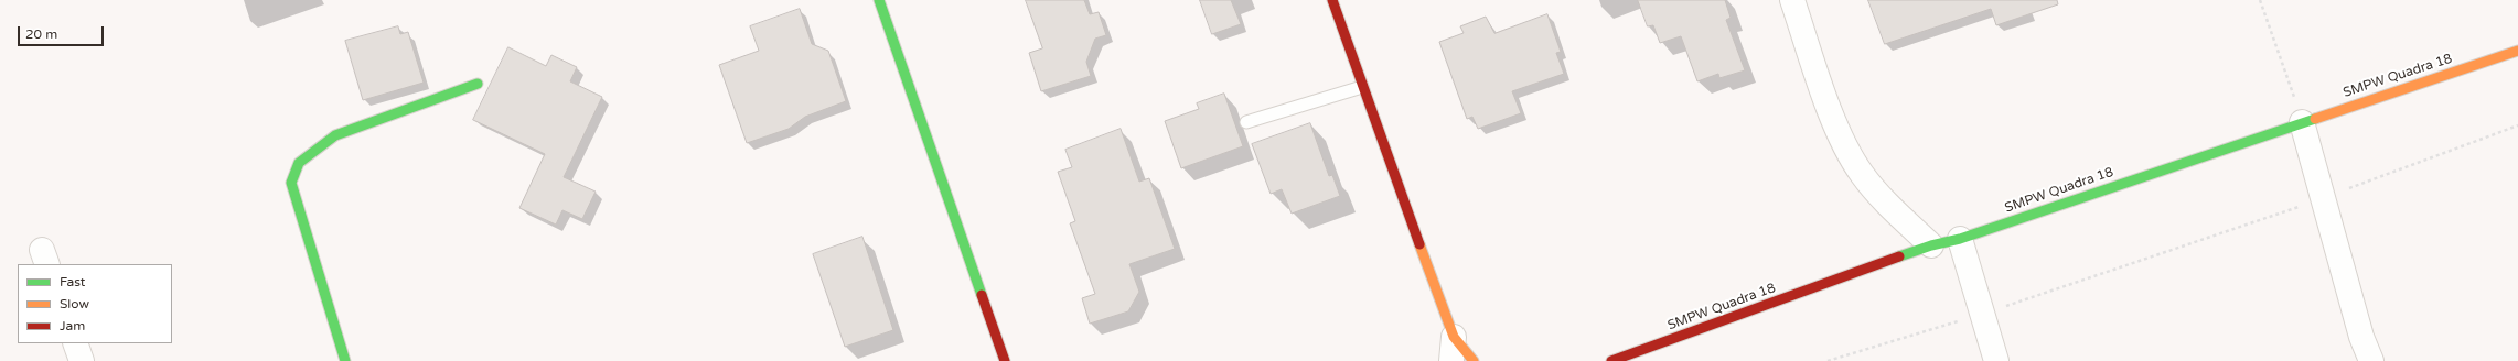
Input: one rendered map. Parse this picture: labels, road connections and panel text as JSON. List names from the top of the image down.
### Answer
{
  "streets": {
    "street": ["SMPW Quadra 18"]
  },
  "legend": ["Fast", "Slow", "Jam"],
  "scale_bar": "20 m"
}
